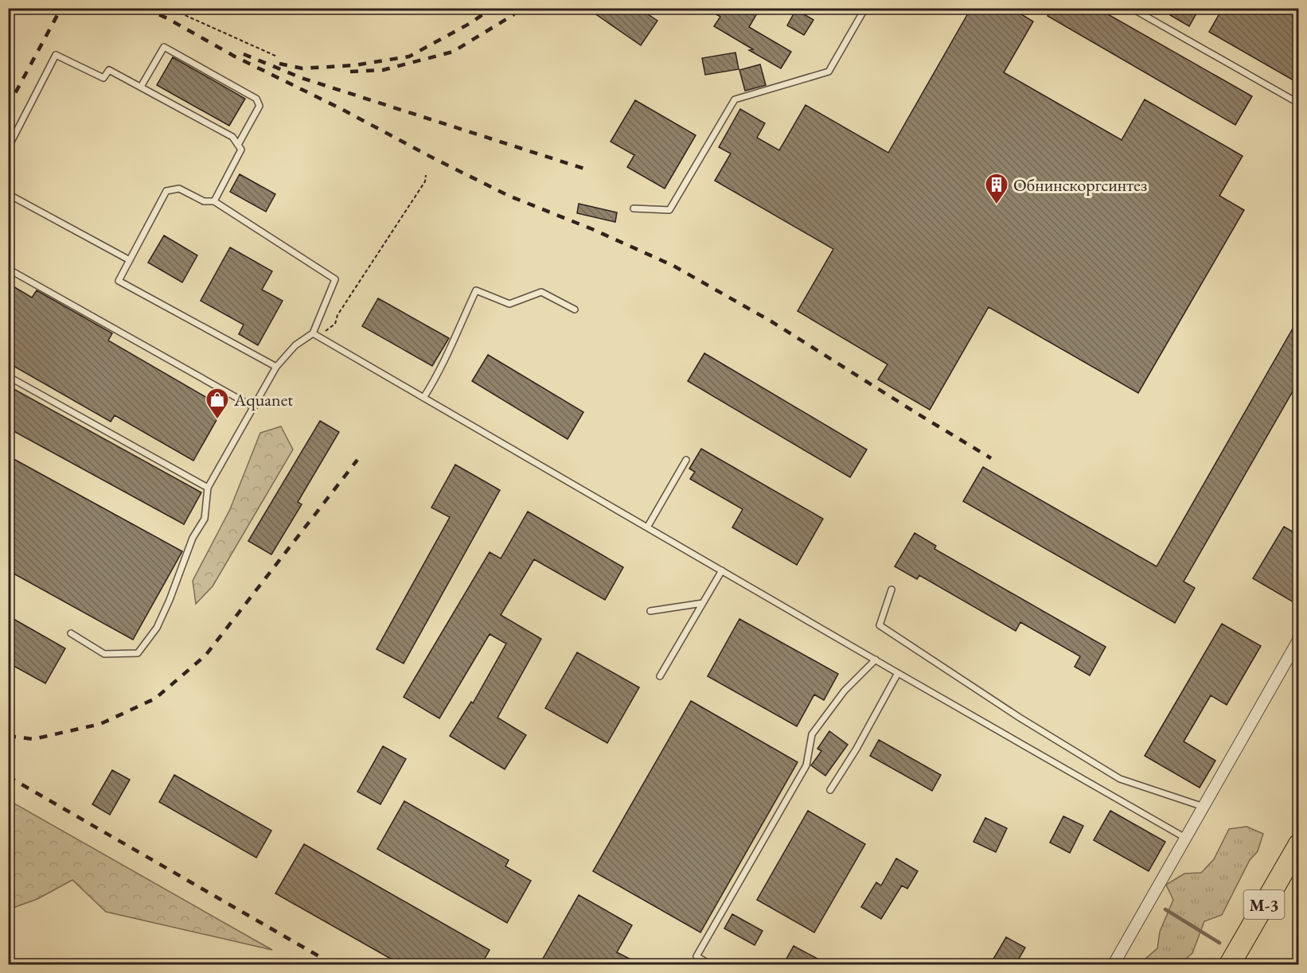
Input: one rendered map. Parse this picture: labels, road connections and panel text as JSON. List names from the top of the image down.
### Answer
{
  "streets": {
    "highway": ["М-3"]
  },
  "places": {
    "building": ["Обнинскоргсинтез"],
    "shop": ["Aquanet"]
  }
}
